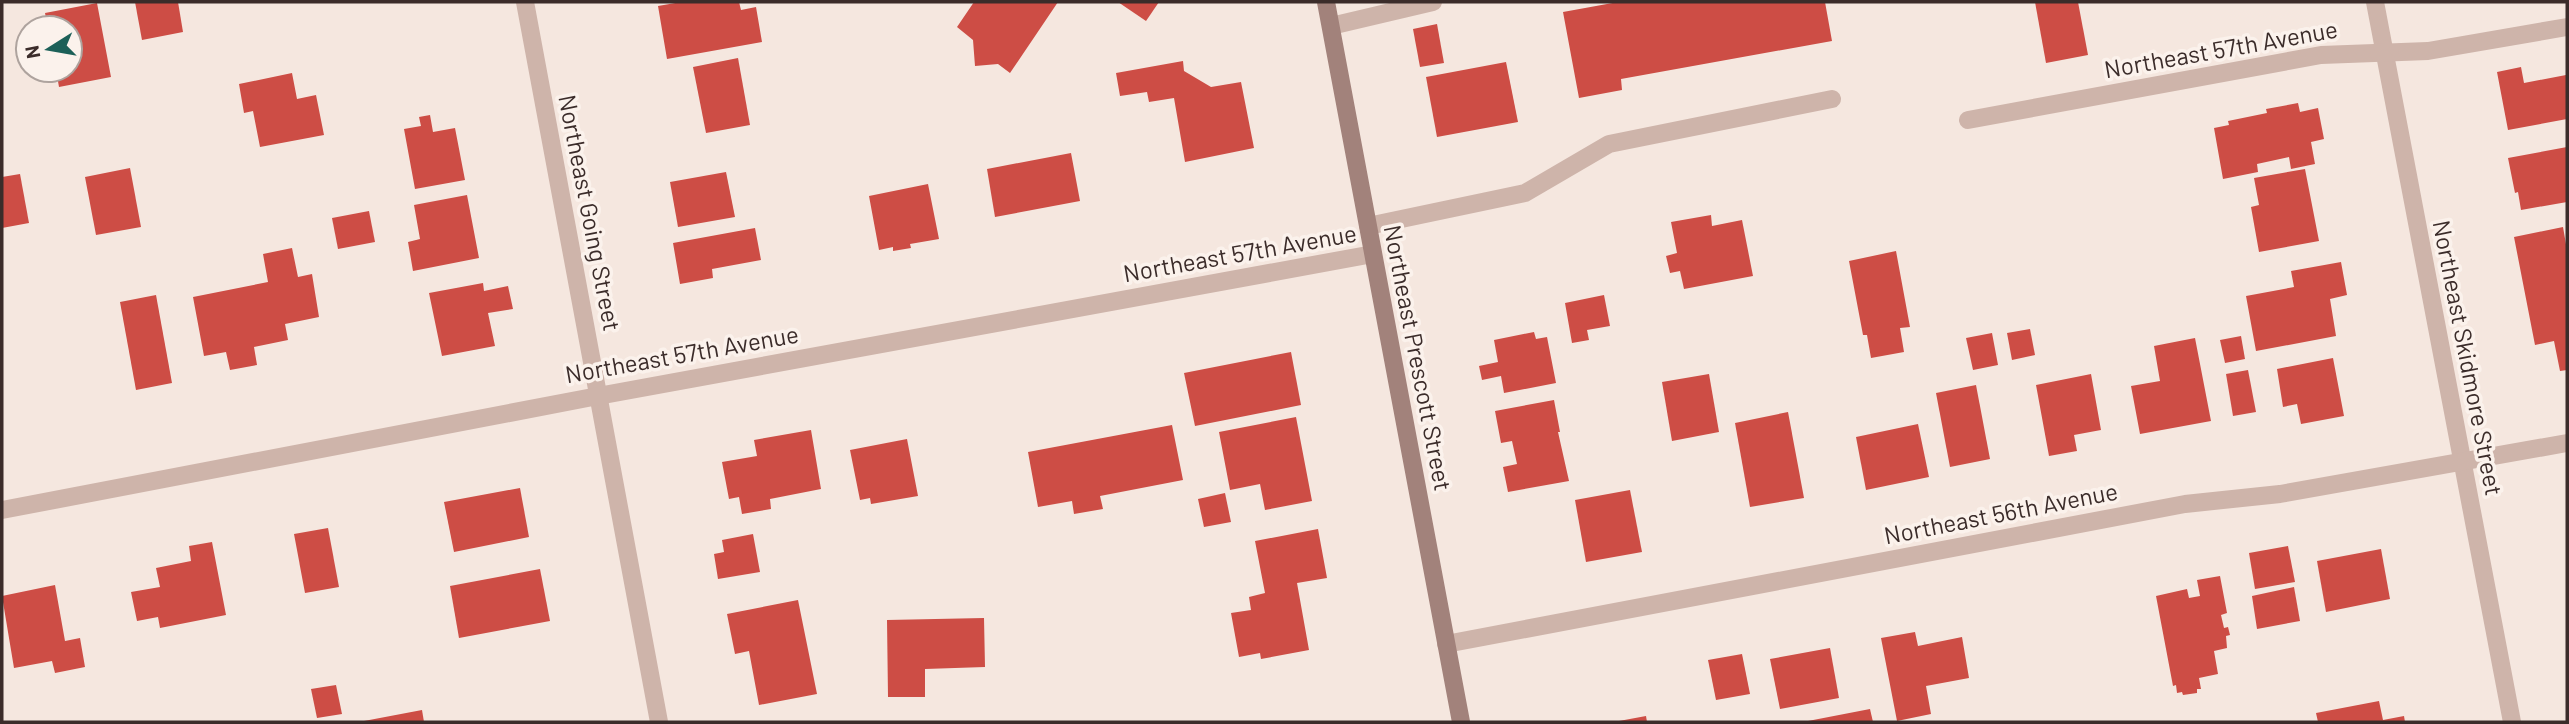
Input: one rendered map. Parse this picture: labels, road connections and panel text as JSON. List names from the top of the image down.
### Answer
{
  "streets": {
    "street": [
      "Northeast 57th Avenue",
      "Northeast Going Street",
      "Northeast Prescott Street",
      "Northeast Skidmore Street",
      "Northeast 56th Avenue"
    ]
  },
  "crossings": [
    ["Northeast 57th Avenue", "Northeast Going Street"],
    ["Northeast 57th Avenue", "Northeast Prescott Street"],
    ["Northeast 57th Avenue", "Northeast Skidmore Street"],
    ["Northeast Prescott Street", "Northeast 56th Avenue"],
    ["Northeast Skidmore Street", "Northeast 56th Avenue"]
  ],
  "north": "left"
}
